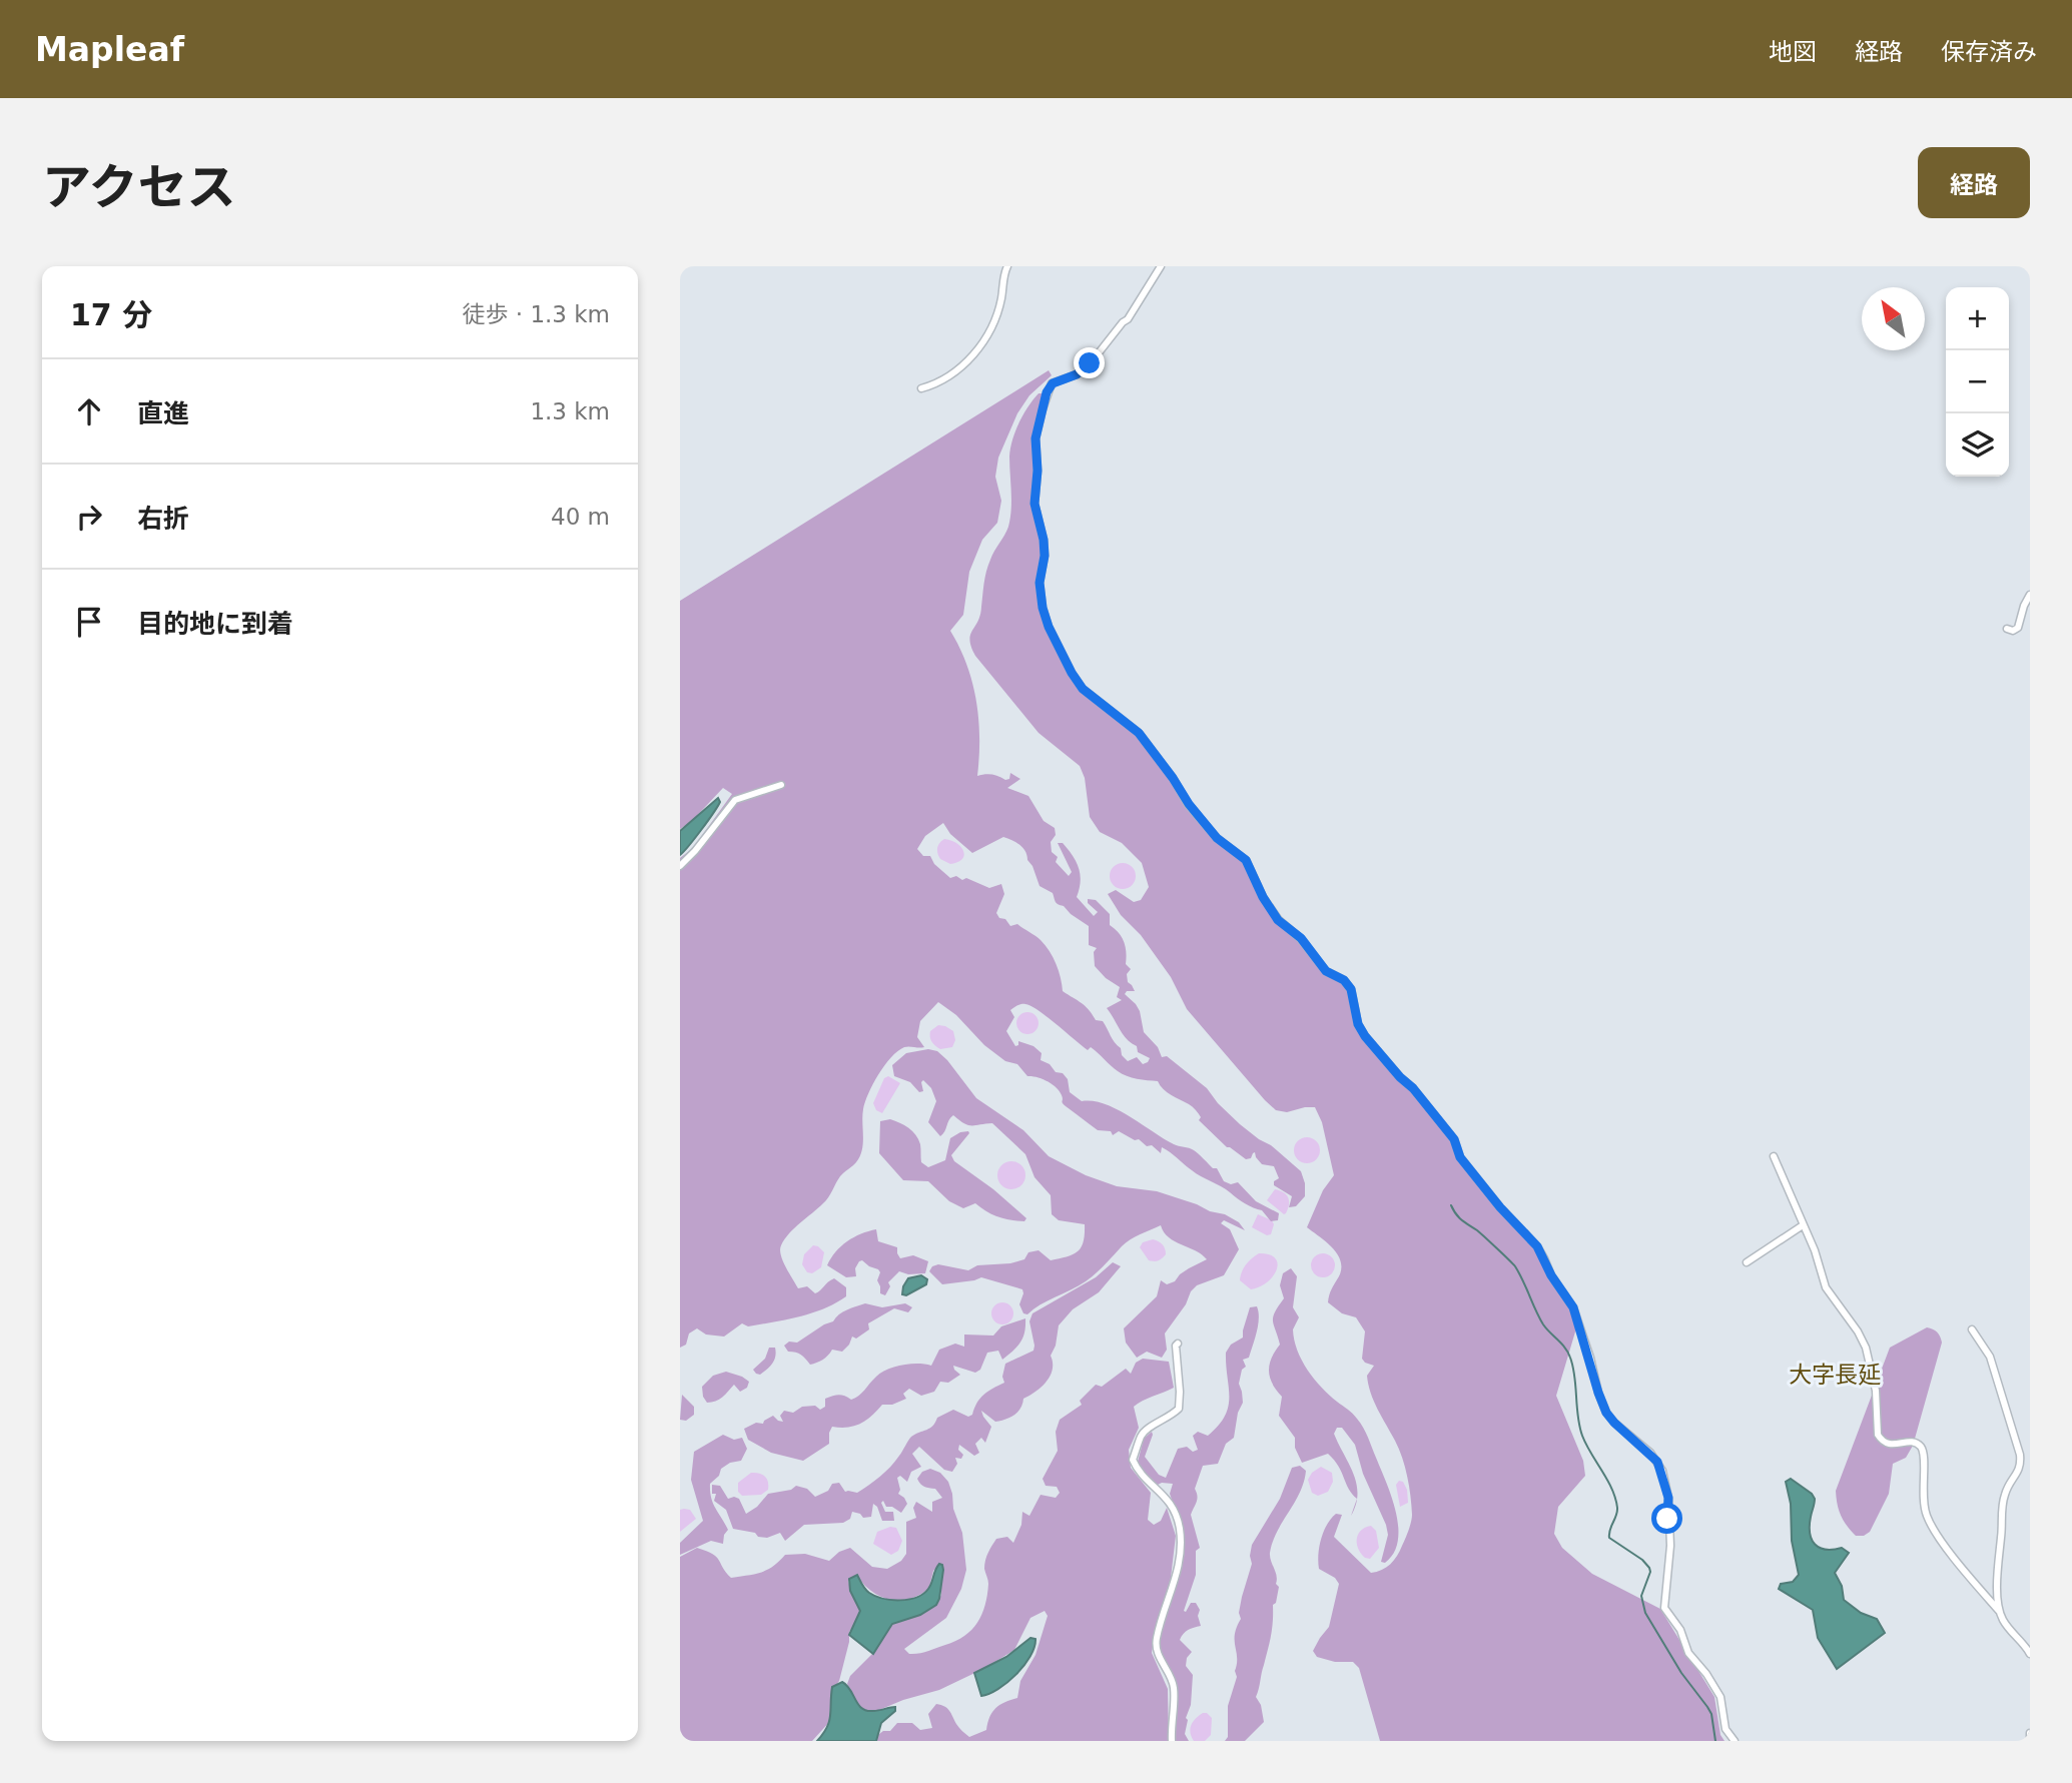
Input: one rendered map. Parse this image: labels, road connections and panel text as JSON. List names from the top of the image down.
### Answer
{
  "districts": ["大字長延"],
  "north": "top left",
  "page": {
    "header": "Mapleaf",
    "nav": ["地図", "経路", "保存済み"],
    "title": "アクセス",
    "buttons": "経路",
    "heading": ["17 分", "徒歩 · 1.3 km"],
    "map_buttons": ["+", "−"],
    "list": [
      ["直進", "1.3 km"],
      ["右折", "40 m"],
      "目的地に到着"
    ]
  }
}
